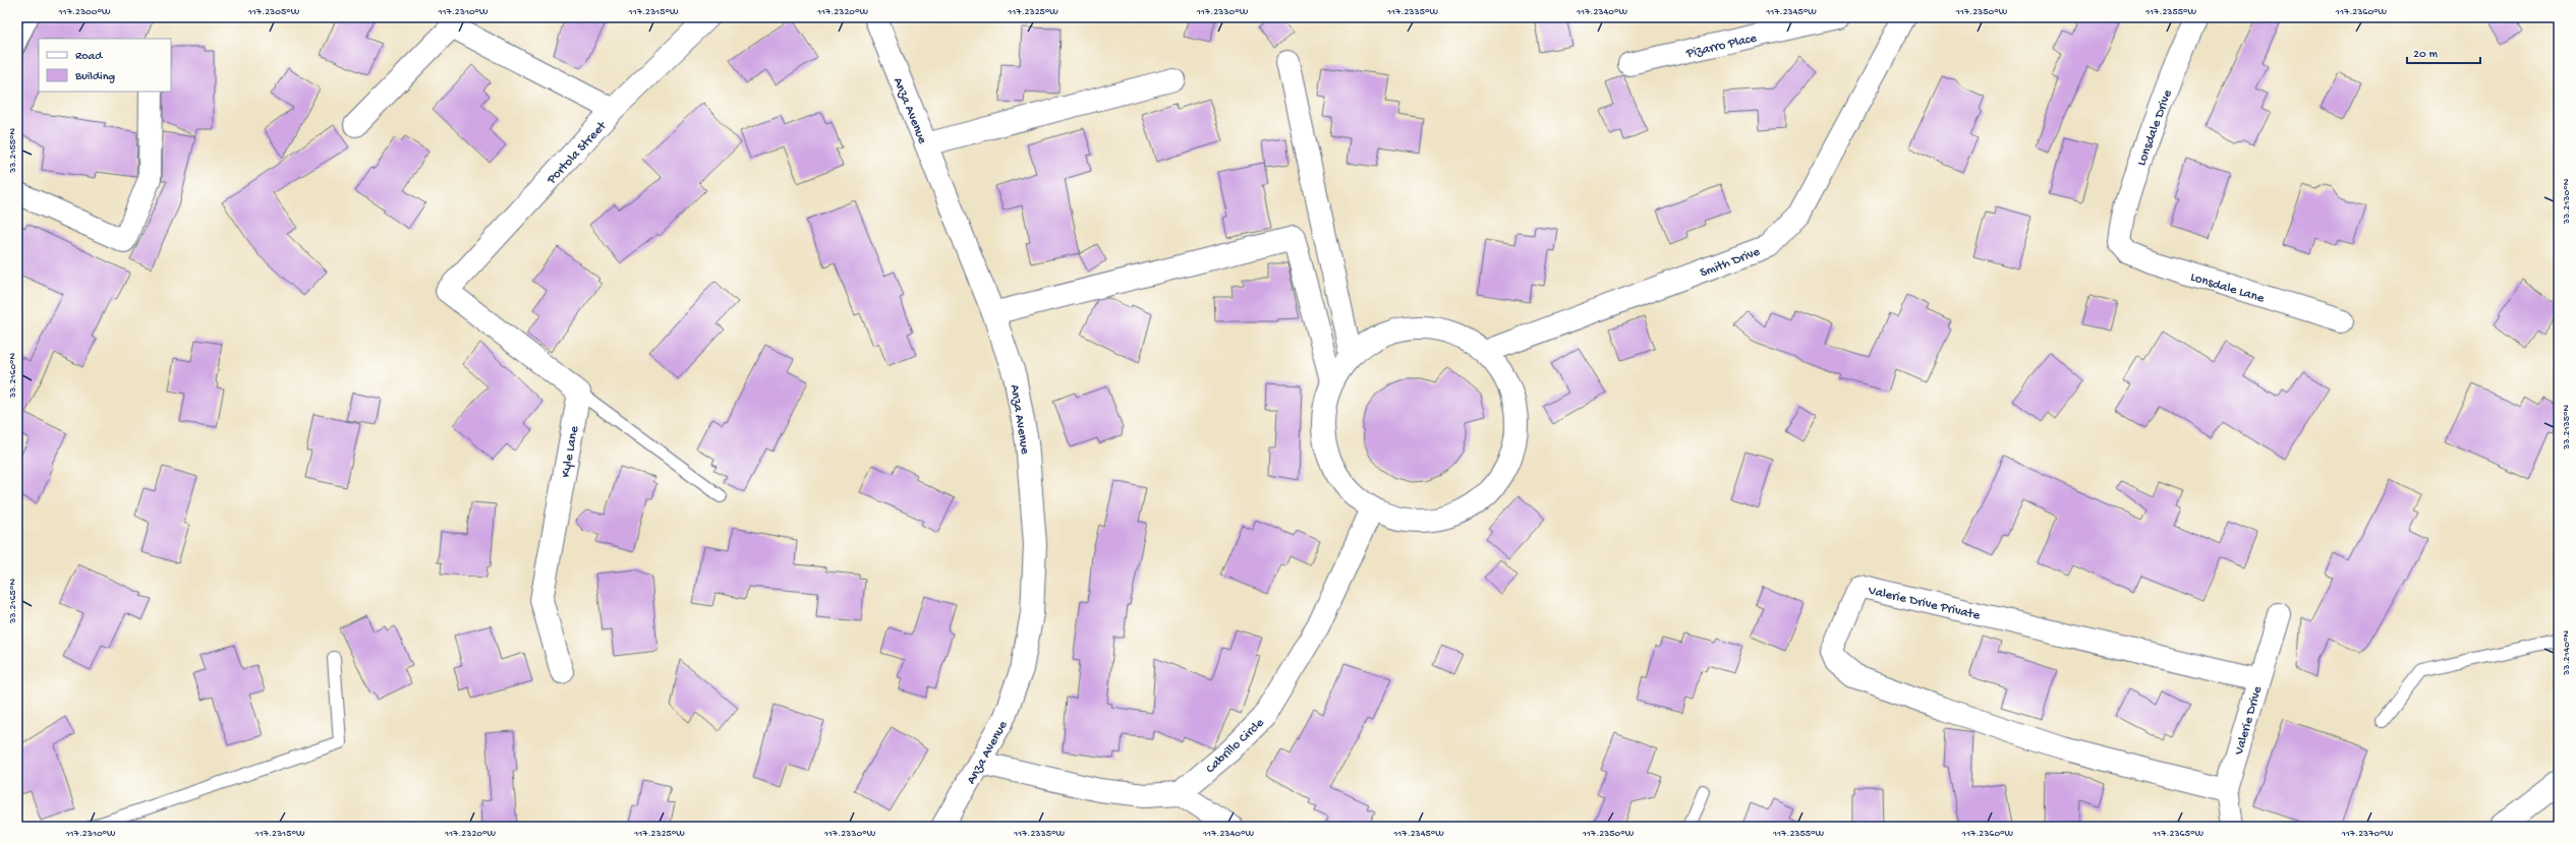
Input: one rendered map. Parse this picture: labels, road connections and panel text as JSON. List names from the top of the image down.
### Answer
{
  "streets": {
    "street": [
      "Pizarro Place",
      "Anza Avenue",
      "Lonsdale Drive",
      "Portola Street",
      "Smith Drive",
      "Lonsdale Lane",
      "Kyle Lane",
      "Valerie Drive Private",
      "Valerie Drive",
      "Cabrillo Circle"
    ]
  },
  "crossings": [
    ["Lonsdale Drive", "Lonsdale Lane"],
    ["Portola Street", "Kyle Lane"],
    ["Valerie Drive Private", "Valerie Drive"]
  ],
  "legend": ["Road", "Building"],
  "scale_bar": "20 m",
  "coordinates": [
    "117.2300°W",
    "117.2305°W",
    "117.2310°W",
    "117.2315°W",
    "117.2320°W",
    "117.2325°W",
    "117.2330°W",
    "117.2335°W",
    "117.2340°W",
    "117.2345°W",
    "117.2350°W",
    "117.2355°W",
    "117.2360°W",
    "33.2155°N",
    "33.2130°N",
    "33.2160°N",
    "33.2135°N",
    "33.2165°N",
    "33.2140°N",
    "117.2365°W",
    "117.2370°W"
  ]
}
